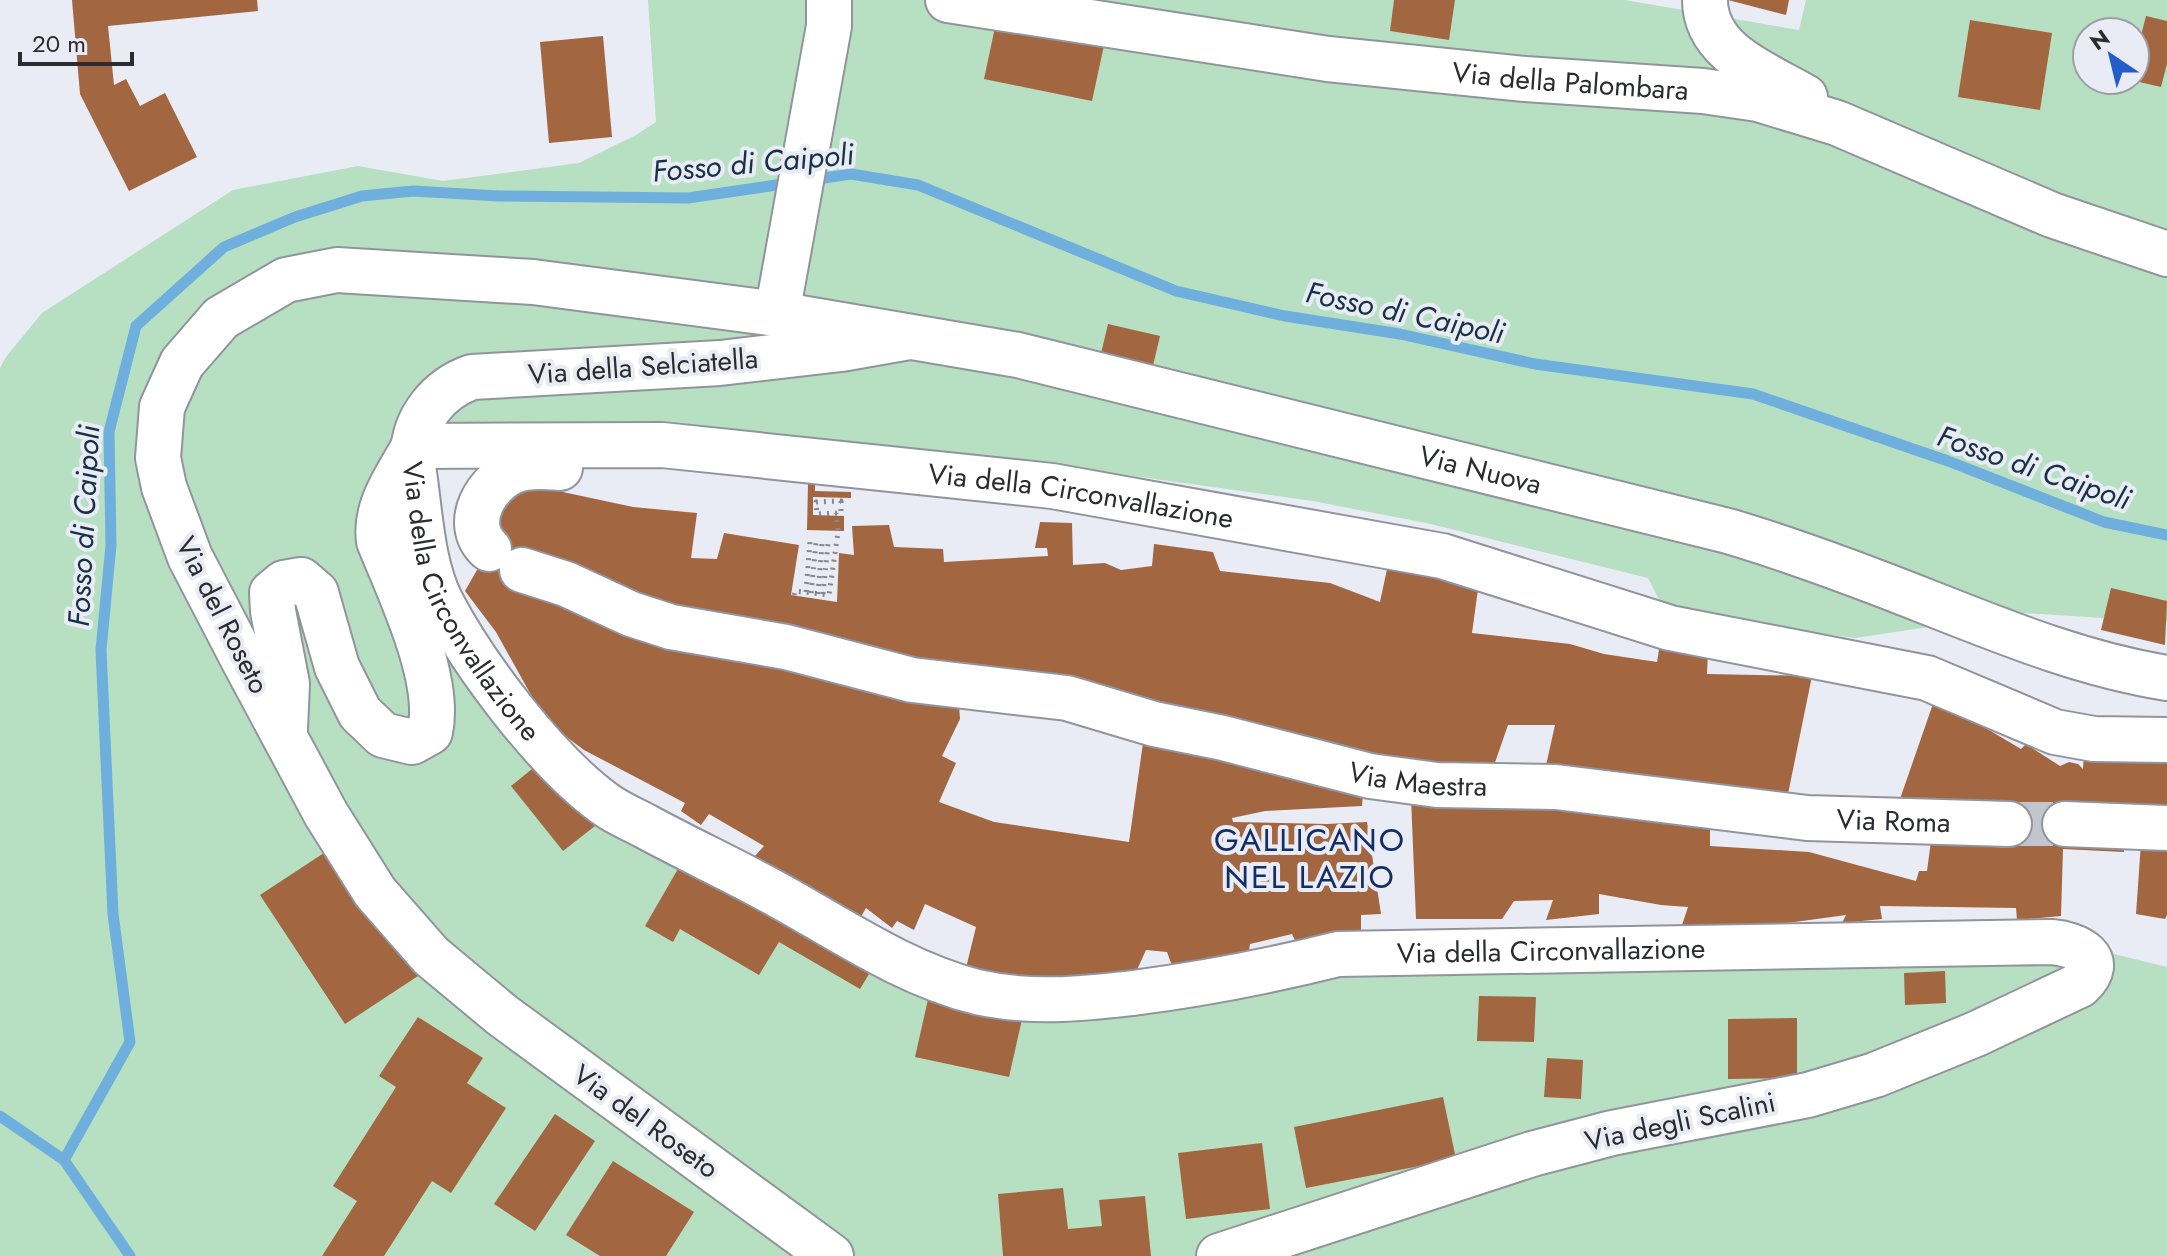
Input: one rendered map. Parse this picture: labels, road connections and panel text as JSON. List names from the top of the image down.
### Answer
{
  "streets": {
    "street": [
      "Via della Palombara",
      "Via della Selciatella",
      "Via Nuova",
      "Via della Circonvallazione",
      "Via del Roseto",
      "Via Maestra",
      "Via Roma",
      "Via degli Scalini"
    ]
  },
  "crossings": [
    ["Via della Selciatella", "Via Nuova"],
    ["Via della Selciatella", "Via della Circonvallazione"],
    ["Via della Selciatella", "Via del Roseto"],
    ["Via Nuova", "Via del Roseto"],
    ["Via della Circonvallazione", "Via Maestra"],
    ["Via della Circonvallazione", "Via degli Scalini"],
    ["Via Maestra", "Via Roma"]
  ],
  "districts": ["GALLICANO NEL LAZIO"],
  "water": ["Fosso di Caipoli"],
  "scale_bar": "20 m",
  "north": "top left"
}
